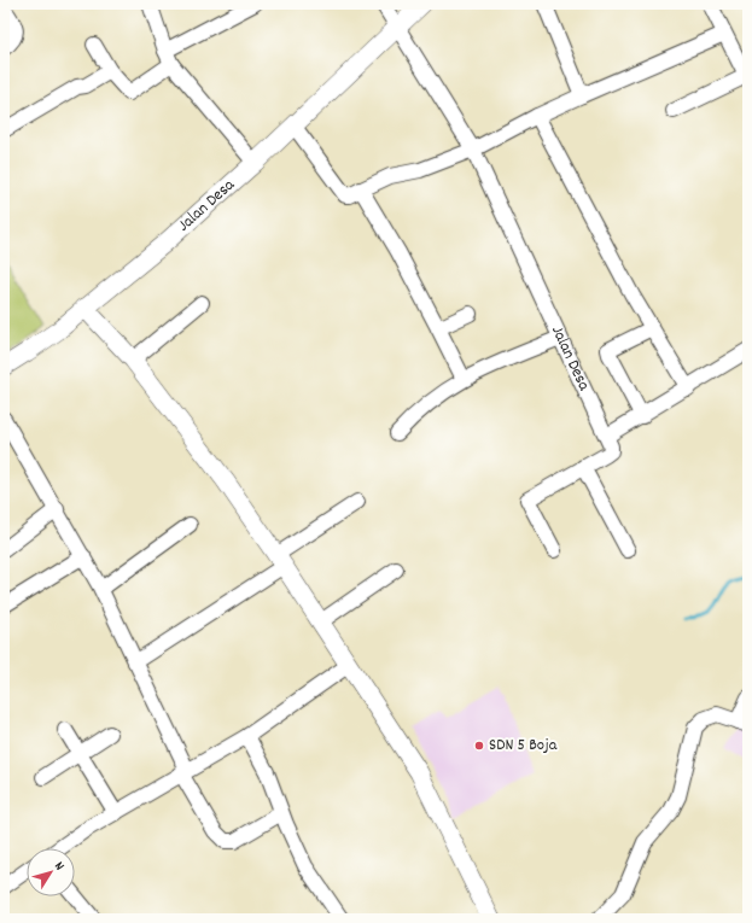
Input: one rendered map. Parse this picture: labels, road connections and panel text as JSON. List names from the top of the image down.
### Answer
{
  "streets": {
    "street": ["Jalan Desa"]
  },
  "places": ["SDN 5 Boja"],
  "north": "top right"
}
